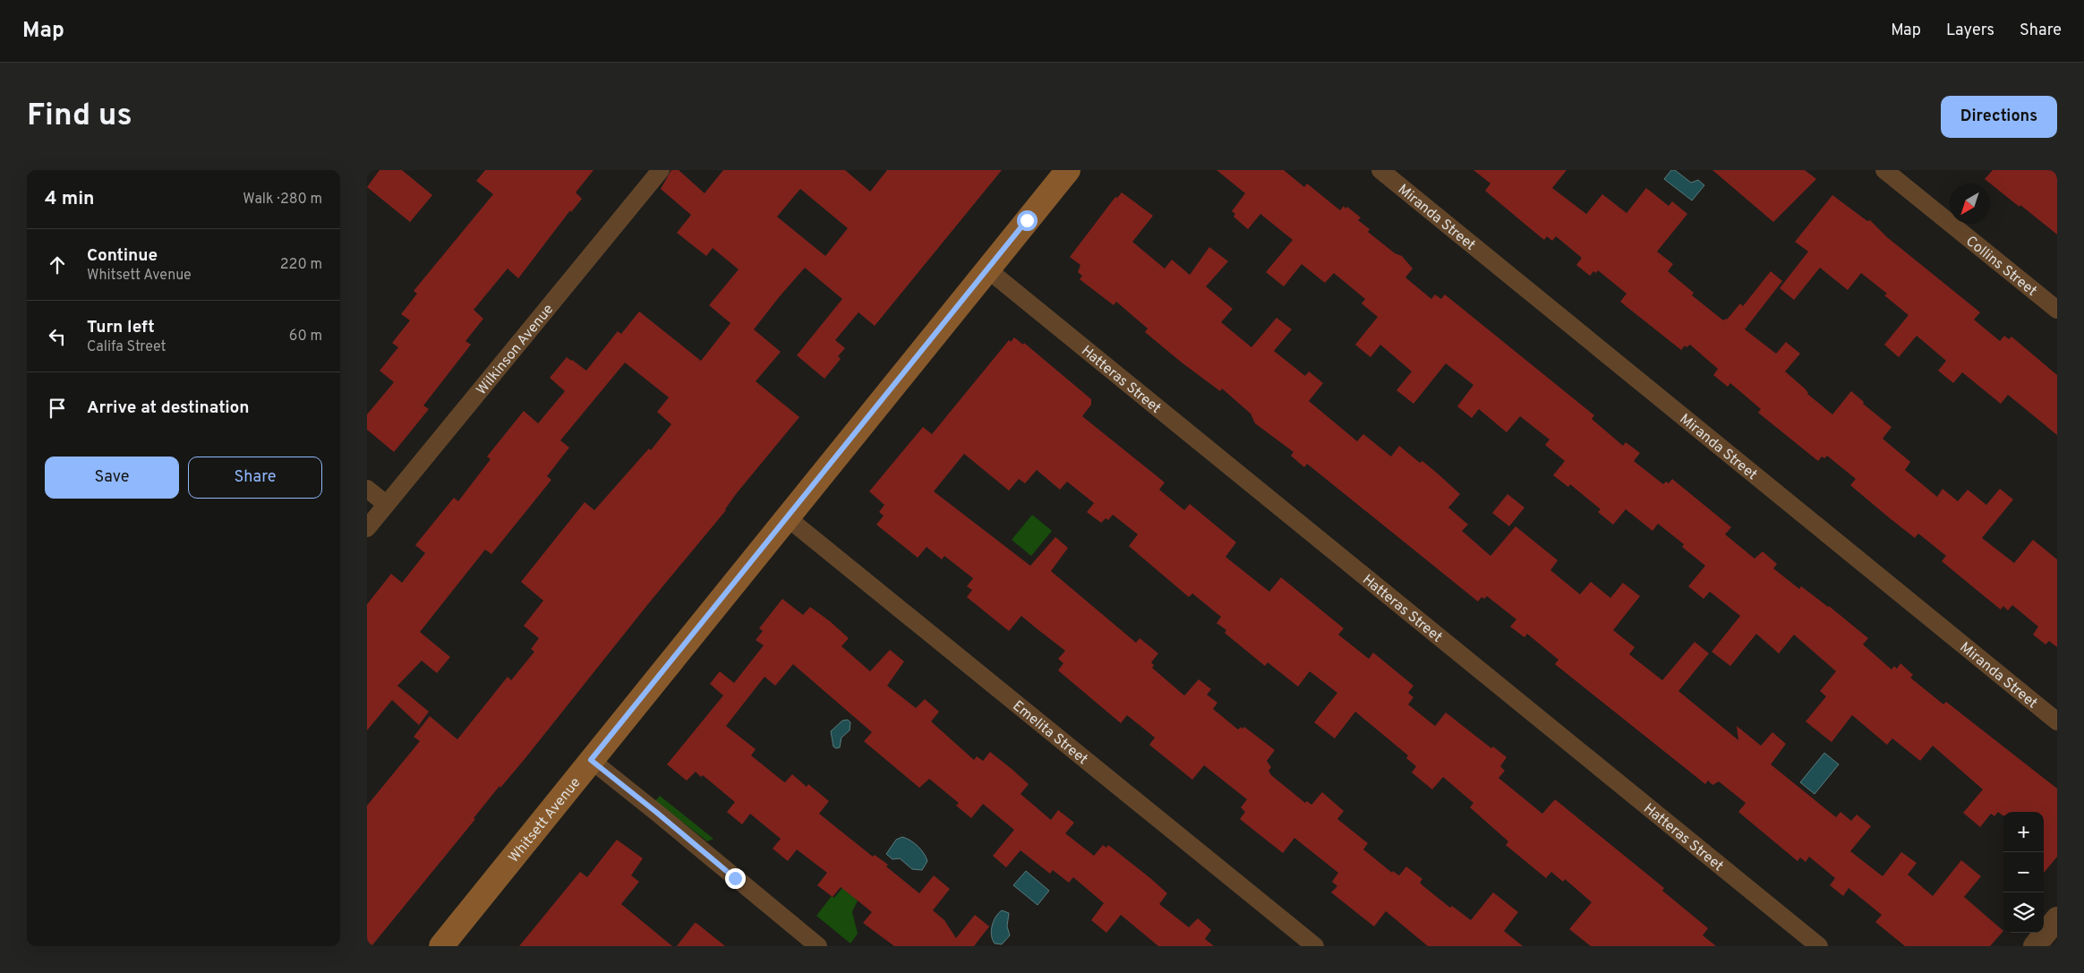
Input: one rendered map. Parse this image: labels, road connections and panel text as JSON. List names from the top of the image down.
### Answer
{
  "streets": {
    "main road": ["Whitsett Avenue"],
    "street": [
      "Miranda Street",
      "Collins Street",
      "Wilkinson Avenue",
      "Hatteras Street",
      "Emelita Street"
    ]
  },
  "crossings": [
    ["Hatteras Street", "Whitsett Avenue"],
    ["Emelita Street", "Whitsett Avenue"]
  ],
  "north": "bottom left",
  "page": {
    "header": "Map",
    "nav": ["Map", "Layers", "Share"],
    "buttons": [
      "Directions",
      ["Save", "Share"]
    ],
    "title": "Find us",
    "heading": ["4 min", "Walk · 280 m"],
    "list": [
      ["Continue", "Whitsett Avenue", "220 m"],
      ["Turn left", "Califa Street", "60 m"],
      "Arrive at destination"
    ],
    "map_buttons": ["+", "−"]
  }
}
